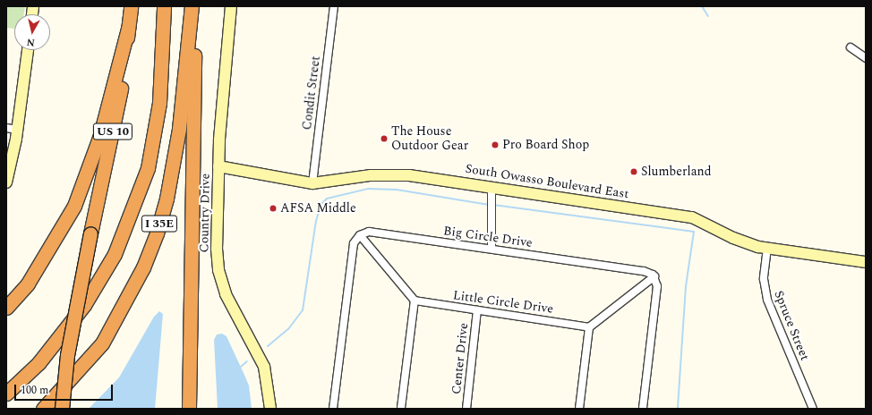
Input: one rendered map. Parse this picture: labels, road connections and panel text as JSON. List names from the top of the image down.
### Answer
{
  "streets": {
    "highway": ["US 10", "I 35E"],
    "street": [
      "Condit Street",
      "South Owasso Boulevard East",
      "Country Drive",
      "Big Circle Drive",
      "Little Circle Drive",
      "Spruce Street",
      "Center Drive"
    ]
  },
  "crossings": [
    ["Condit Street", "South Owasso Boulevard East"],
    ["South Owasso Boulevard East", "Country Drive"],
    ["South Owasso Boulevard East", "Spruce Street"],
    ["Little Circle Drive", "Center Drive"]
  ],
  "places": [
    "The House Outdoor Gear",
    "Pro Board Shop",
    "Slumberland",
    "AFSA Middle"
  ],
  "scale_bar": "100 m",
  "north": "bottom"
}
